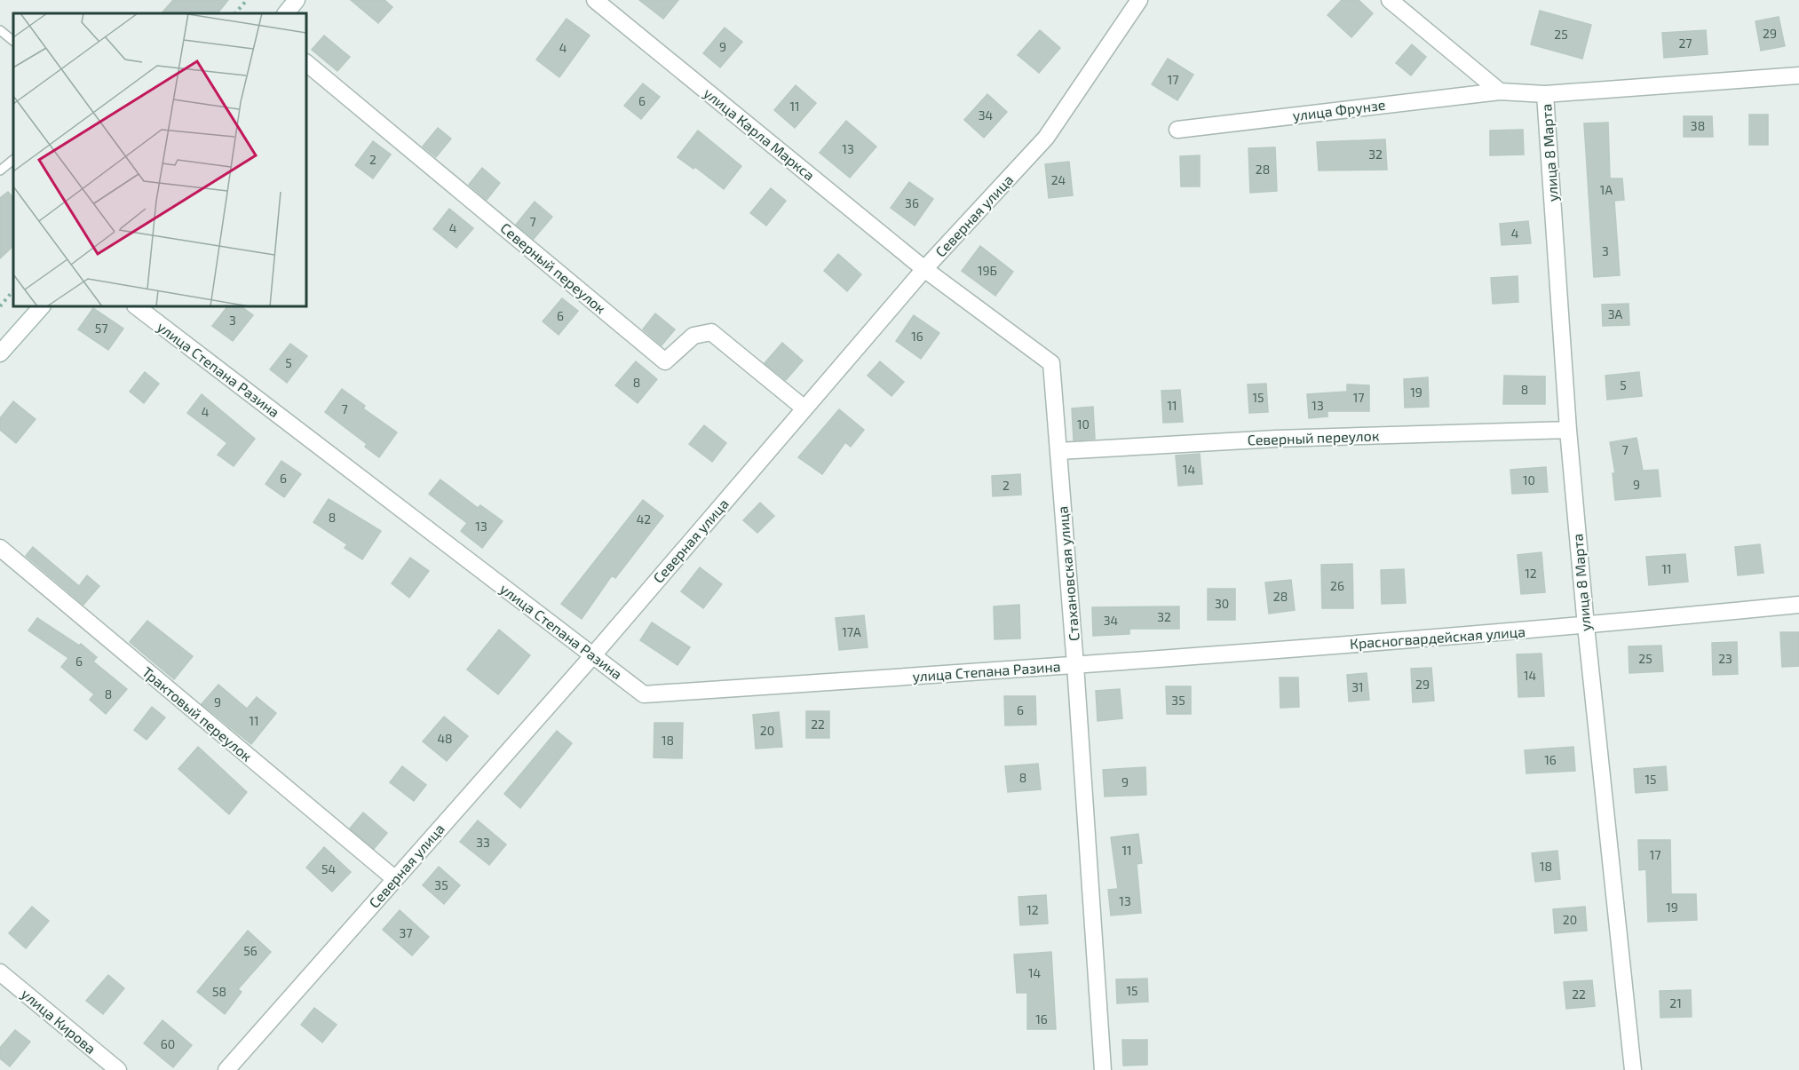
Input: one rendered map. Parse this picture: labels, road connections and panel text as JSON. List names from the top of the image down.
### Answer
{
  "streets": {
    "street": [
      "улица Фрунзе",
      "улица Карла Маркса",
      "улица 8 Марта",
      "Северная улица",
      "Северный переулок",
      "улица Степана Разина",
      "Стахановская улица",
      "Красногвардейская улица",
      "Трактовый переулок",
      "улица Кирова"
    ]
  },
  "crossings": [
    ["улица Фрунзе", "улица 8 Марта"],
    ["улица Карла Маркса", "Северная улица"],
    ["улица Карла Маркса", "Стахановская улица"],
    ["улица 8 Марта", "Северный переулок"],
    ["улица 8 Марта", "Красногвардейская улица"],
    ["Северная улица", "Северный переулок"],
    ["Северная улица", "улица Степана Разина"],
    ["Северная улица", "Стахановская улица"],
    ["Северная улица", "Трактовый переулок"],
    ["Северный переулок", "Стахановская улица"],
    ["улица Степана Разина", "Стахановская улица"],
    ["улица Степана Разина", "Красногвардейская улица"],
    ["Стахановская улица", "Красногвардейская улица"]
  ],
  "house_numbers": [
    "29",
    "25",
    "27",
    "9",
    "4",
    "17",
    "6",
    "11",
    "34",
    "38",
    "13",
    "32",
    "2",
    "28",
    "24",
    "1А",
    "36",
    "7",
    "4",
    "4",
    "3",
    "19Б",
    "3А",
    "6",
    "3",
    "57",
    "16",
    "5",
    "8",
    "5",
    "8",
    "19",
    "15",
    "17",
    "11",
    "13",
    "7",
    "4",
    "10",
    "7",
    "14",
    "6",
    "10",
    "9",
    "2",
    "8",
    "42",
    "13",
    "11",
    "12",
    "26",
    "28",
    "30",
    "32",
    "34",
    "17А",
    "25",
    "23",
    "6",
    "14",
    "29",
    "31",
    "8",
    "35",
    "9",
    "6",
    "11",
    "22",
    "20",
    "48",
    "18",
    "16",
    "8",
    "15",
    "9",
    "33",
    "11",
    "17",
    "18",
    "54",
    "35",
    "13",
    "19",
    "12",
    "20",
    "37",
    "56",
    "14",
    "15",
    "58",
    "22",
    "21",
    "16",
    "60"
  ]
}
